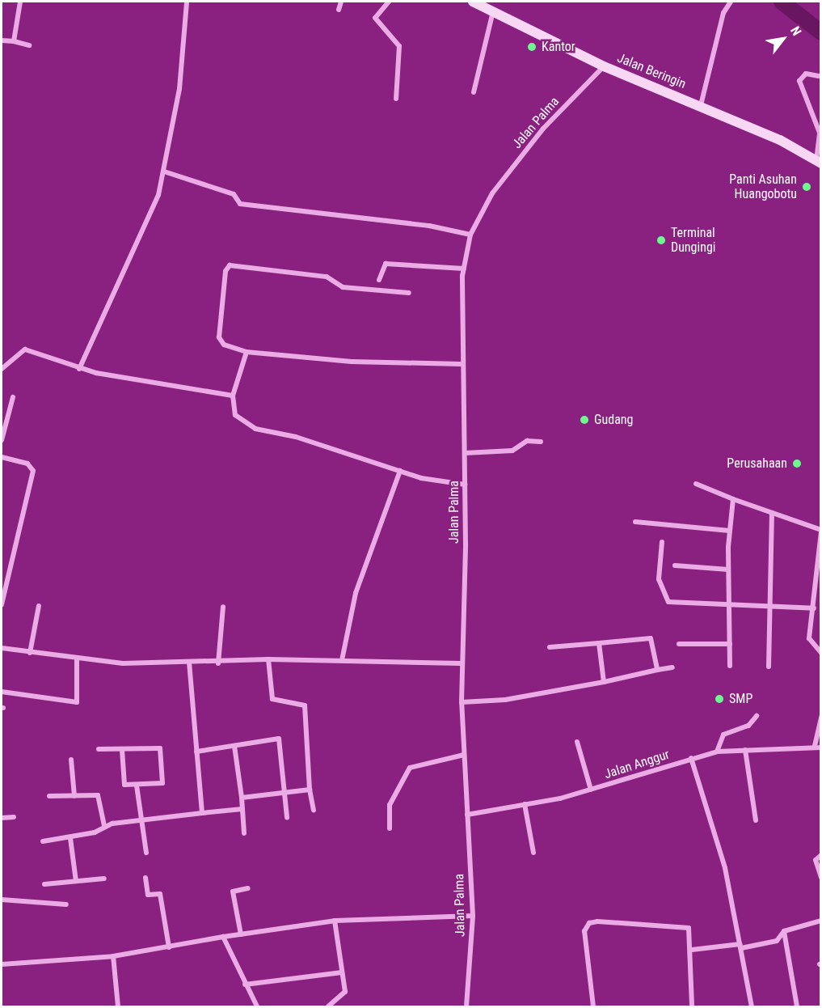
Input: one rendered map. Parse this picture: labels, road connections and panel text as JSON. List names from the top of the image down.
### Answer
{
  "streets": {
    "street": ["Jalan Beringin", "Jalan Palma", "Jalan Anggur"]
  },
  "crossings": [
    ["Jalan Beringin", "Jalan Palma"],
    ["Jalan Palma", "Jalan Anggur"]
  ],
  "places": [
    "Kantor",
    "Panti Asuhan Huangobotu",
    "Terminal Dungingi",
    "Gudang",
    "Perusahaan",
    "SMP"
  ],
  "north": "top right"
}
